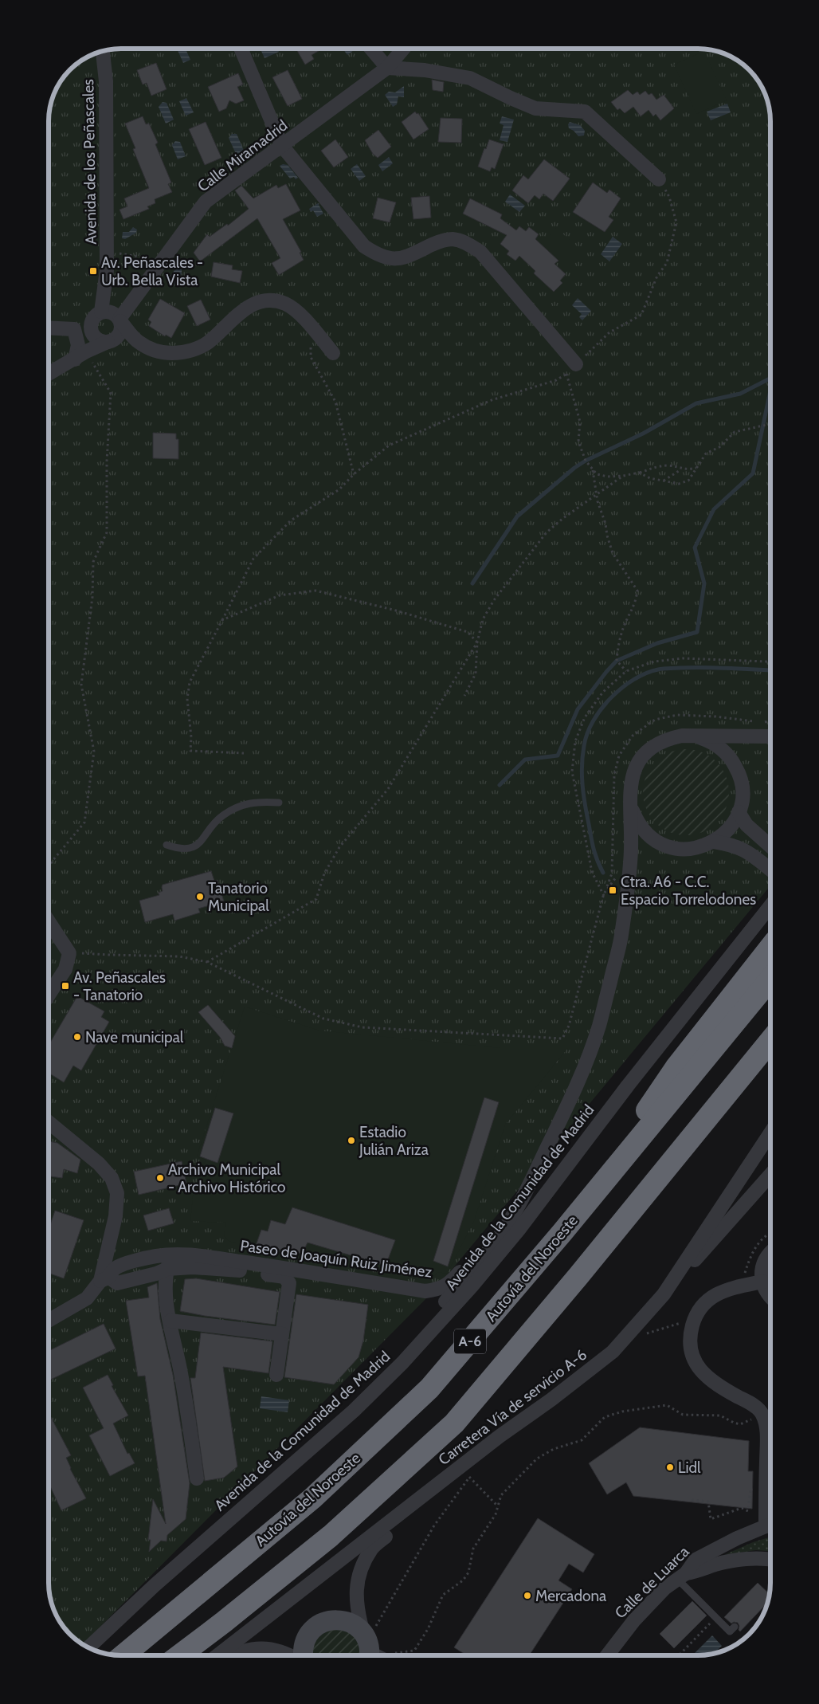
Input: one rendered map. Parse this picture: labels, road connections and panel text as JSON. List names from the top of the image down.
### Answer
{
  "streets": {
    "highway": ["Autovía del Noroeste", "A-6"],
    "street": [
      "Calle Miramadrid",
      "Avenida de los Peñascales",
      "Avenida de la Comunidad de Madrid",
      "Paseo de Joaquín Ruiz Jiménez",
      "Carretera Vía de servicio A-6",
      "Calle de Luarca"
    ]
  },
  "crossings": [
    ["Calle Miramadrid", "Avenida de los Peñascales"]
  ],
  "places": {
    "transit": ["Av. Peñascales - Urb. Bella Vista", "Ctra. A6 - C.C. Espacio Torrelodones", "Av. Peñascales - Tanatorio"],
    "other": [
      "Tanatorio Municipal",
      "Nave municipal",
      "Estadio Julián Ariza",
      "Archivo Municipal - Archivo Histórico",
      "Lidl",
      "Mercadona"
    ]
  }
}
